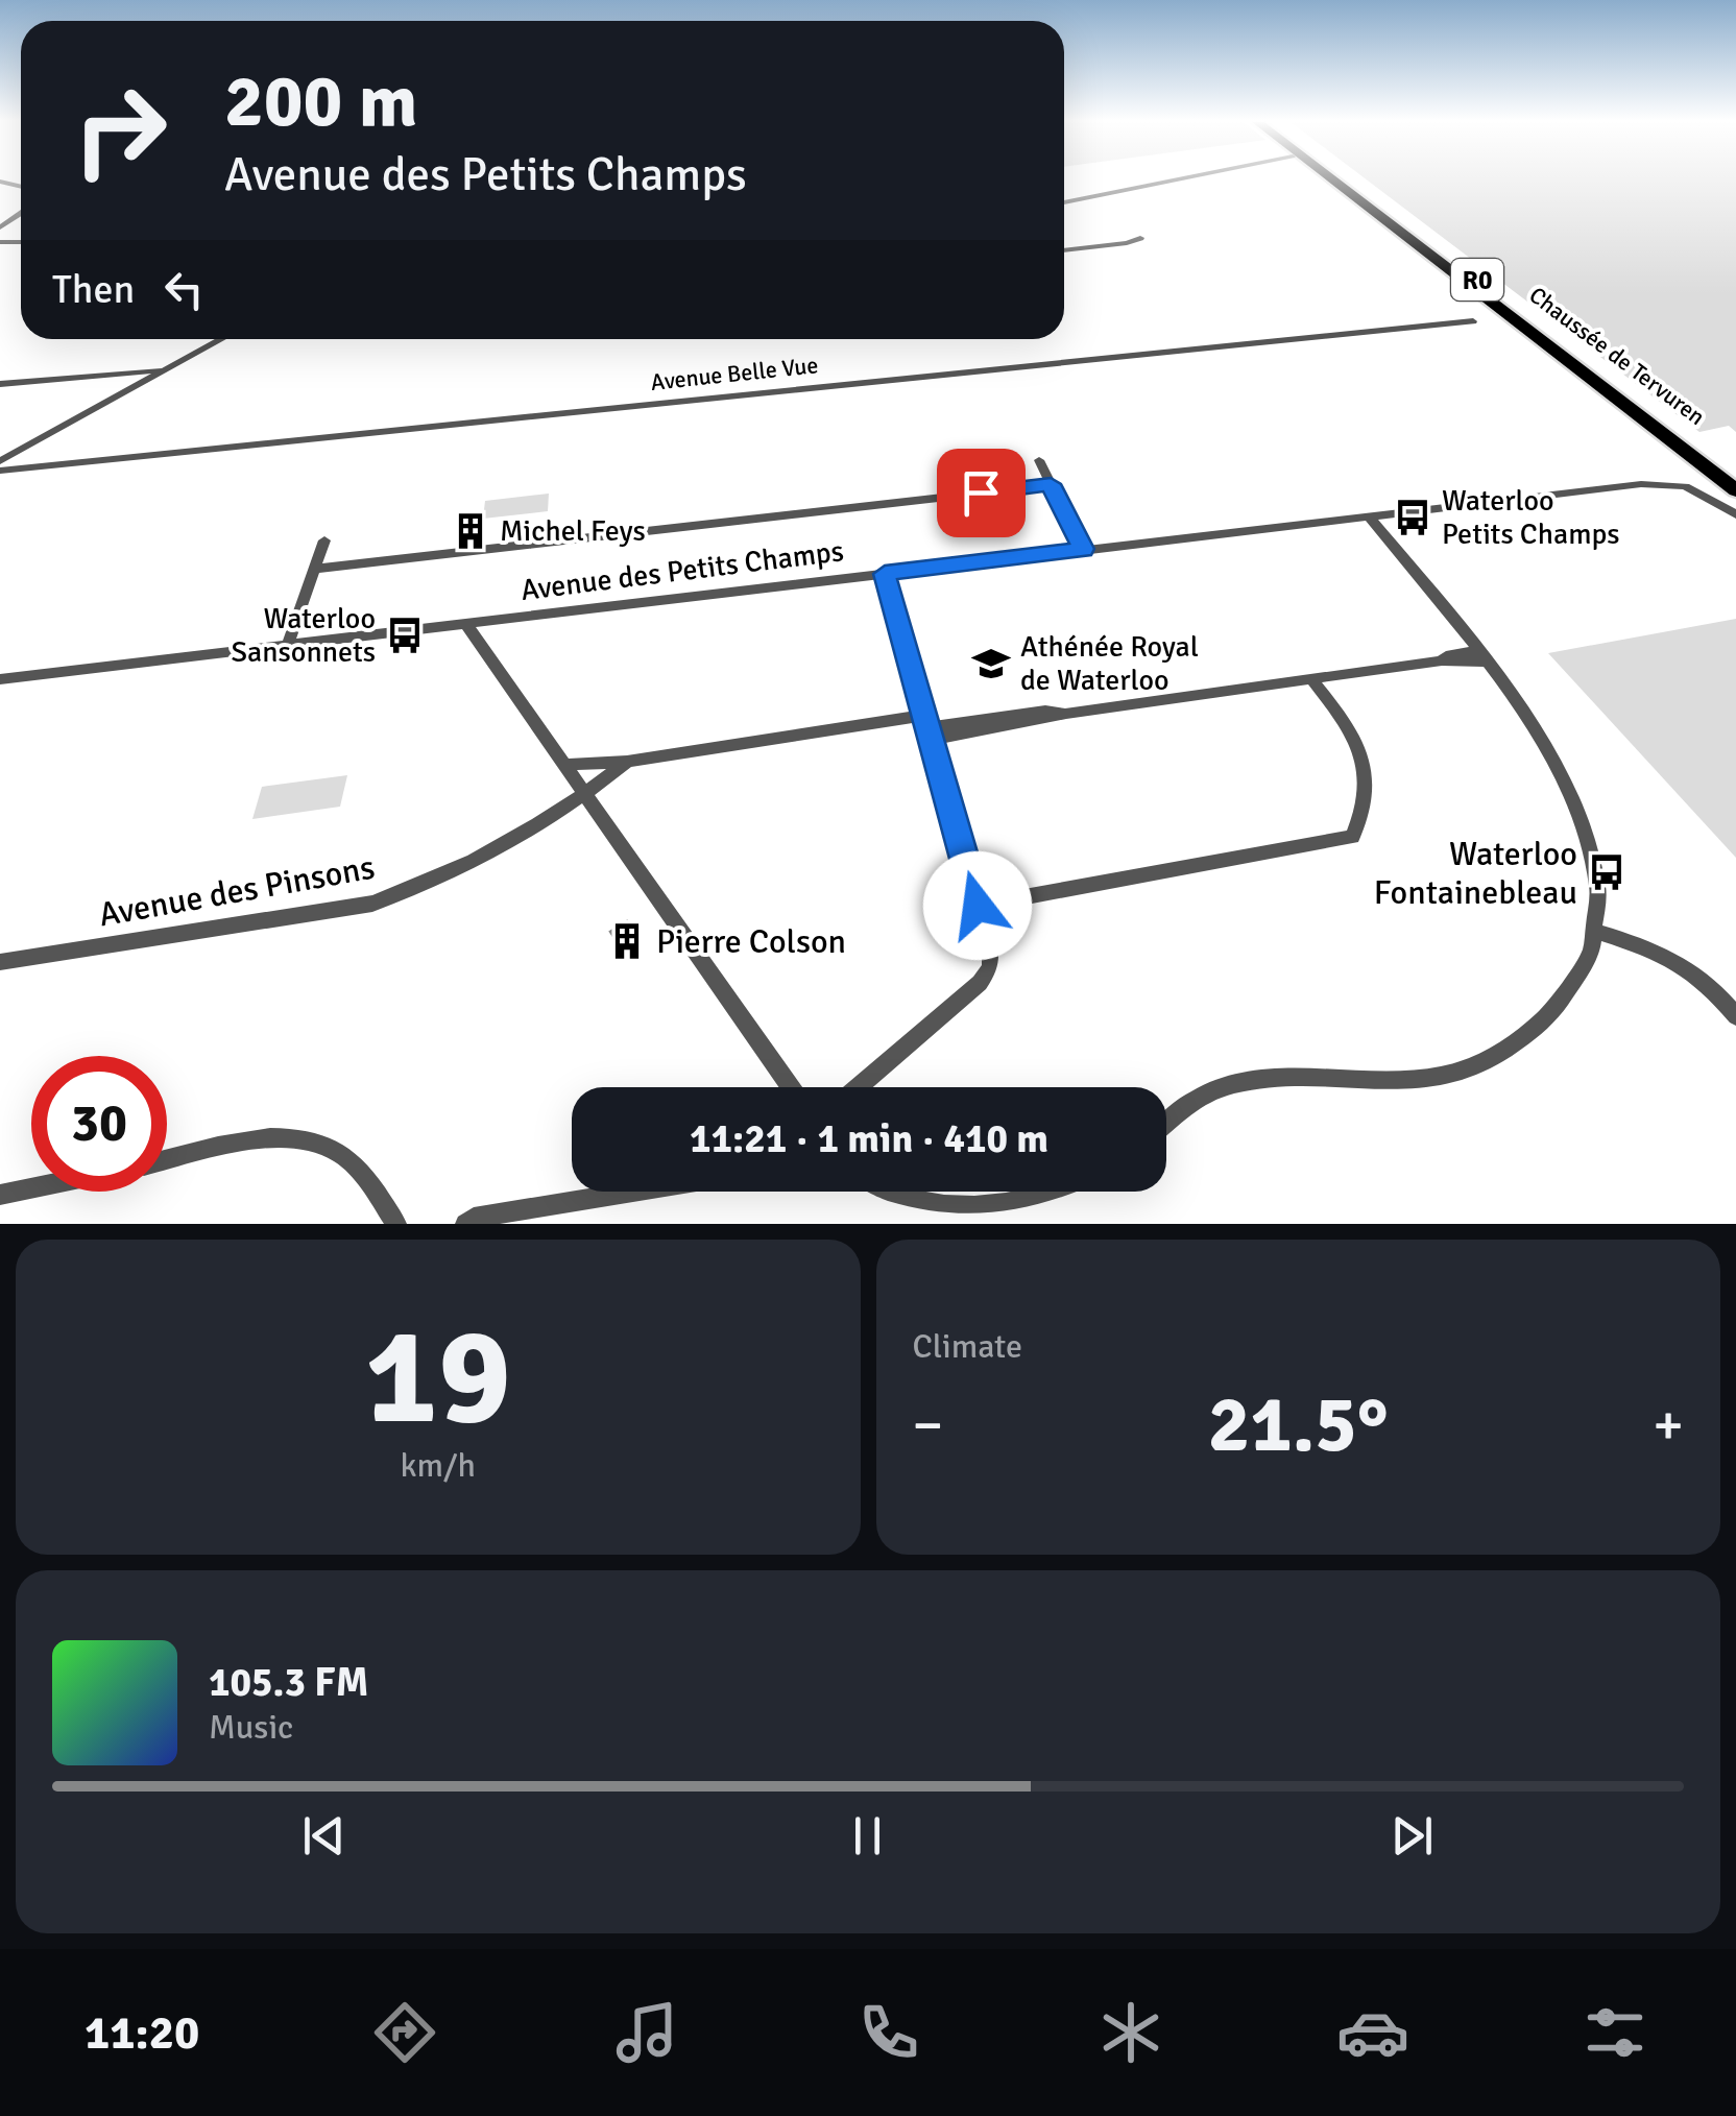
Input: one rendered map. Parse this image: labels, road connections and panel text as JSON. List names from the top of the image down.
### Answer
{
  "streets": {
    "highway": ["R0", "Chaussée de Tervuren"],
    "street": ["Avenue Belle Vue", "Avenue des Petits Champs", "Avenue des Pinsons"]
  },
  "crossings": [
    ["R0", "Chaussée de Tervuren"]
  ],
  "places": {
    "bus stop": ["Waterloo Petits Champs", "Waterloo Sansonnets", "Waterloo Fontainebleau"],
    "building": ["Michel Feys", "Pierre Colson"],
    "school or university": ["Athénée Royal de Waterloo"]
  },
  "page": {
    "turn": ["200 m", "Avenue des Petits Champs"],
    "then": "Then",
    "limit": "30",
    "trip": "11:21 · 1 min · 410 m",
    "tile": [
      ["19", "km/h"],
      "Climate"
    ],
    "heat": ["−", "21.5°", "+"],
    "song": ["105.3 FM", "Music"],
    "tabs": "11:20"
  }
}
